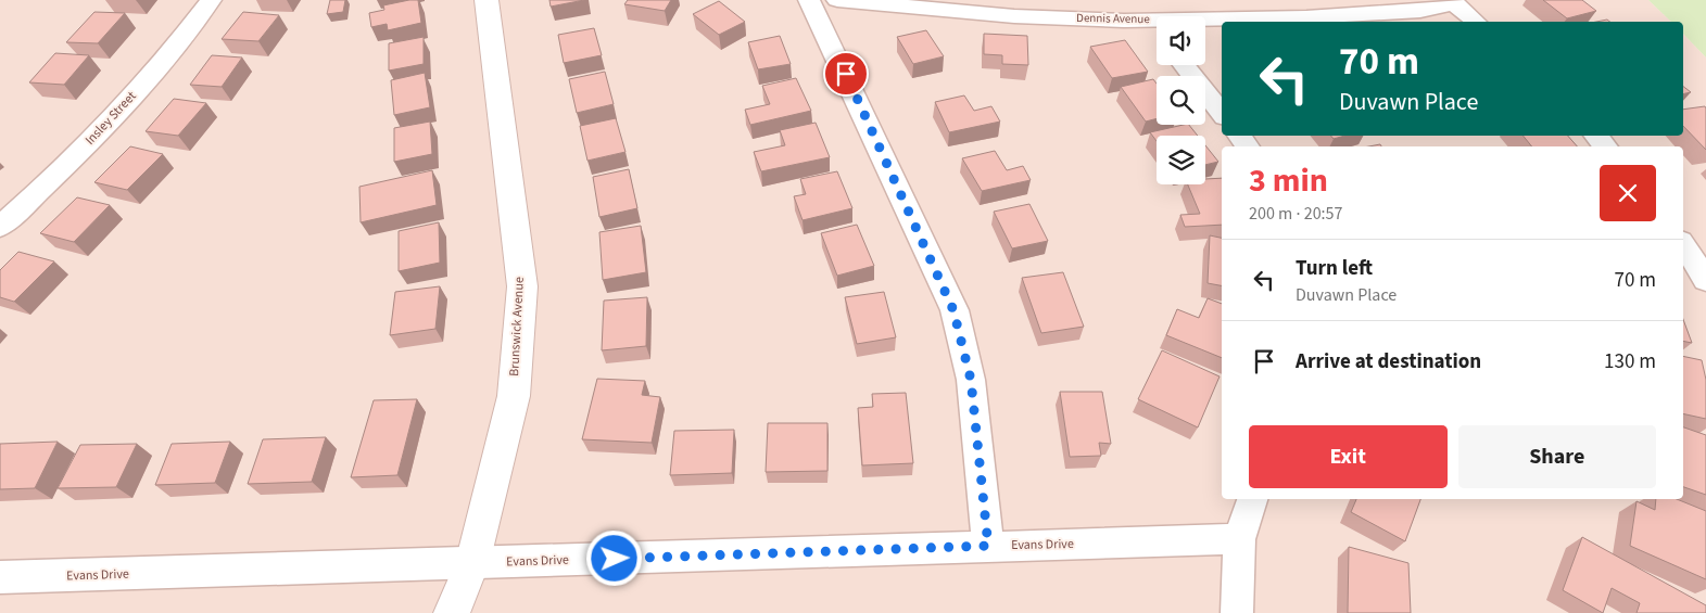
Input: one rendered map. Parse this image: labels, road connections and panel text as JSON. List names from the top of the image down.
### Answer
{
  "streets": {
    "street": [
      "Dennis Avenue",
      "Insley Street",
      "Brunswick Avenue",
      "Evans Drive"
    ]
  },
  "crossings": [
    ["Brunswick Avenue", "Evans Drive"]
  ],
  "page": {
    "turn": ["70 m", "Duvawn Place"],
    "heading": ["3 min", "200 m · 20:57"],
    "list": [
      {
        "name": "Turn left",
        "note": "Duvawn Place",
        "value": "70 m"
      },
      {
        "name": "Arrive at destination",
        "value": "130 m"
      }
    ],
    "buttons": ["Exit", "Share"]
  }
}
